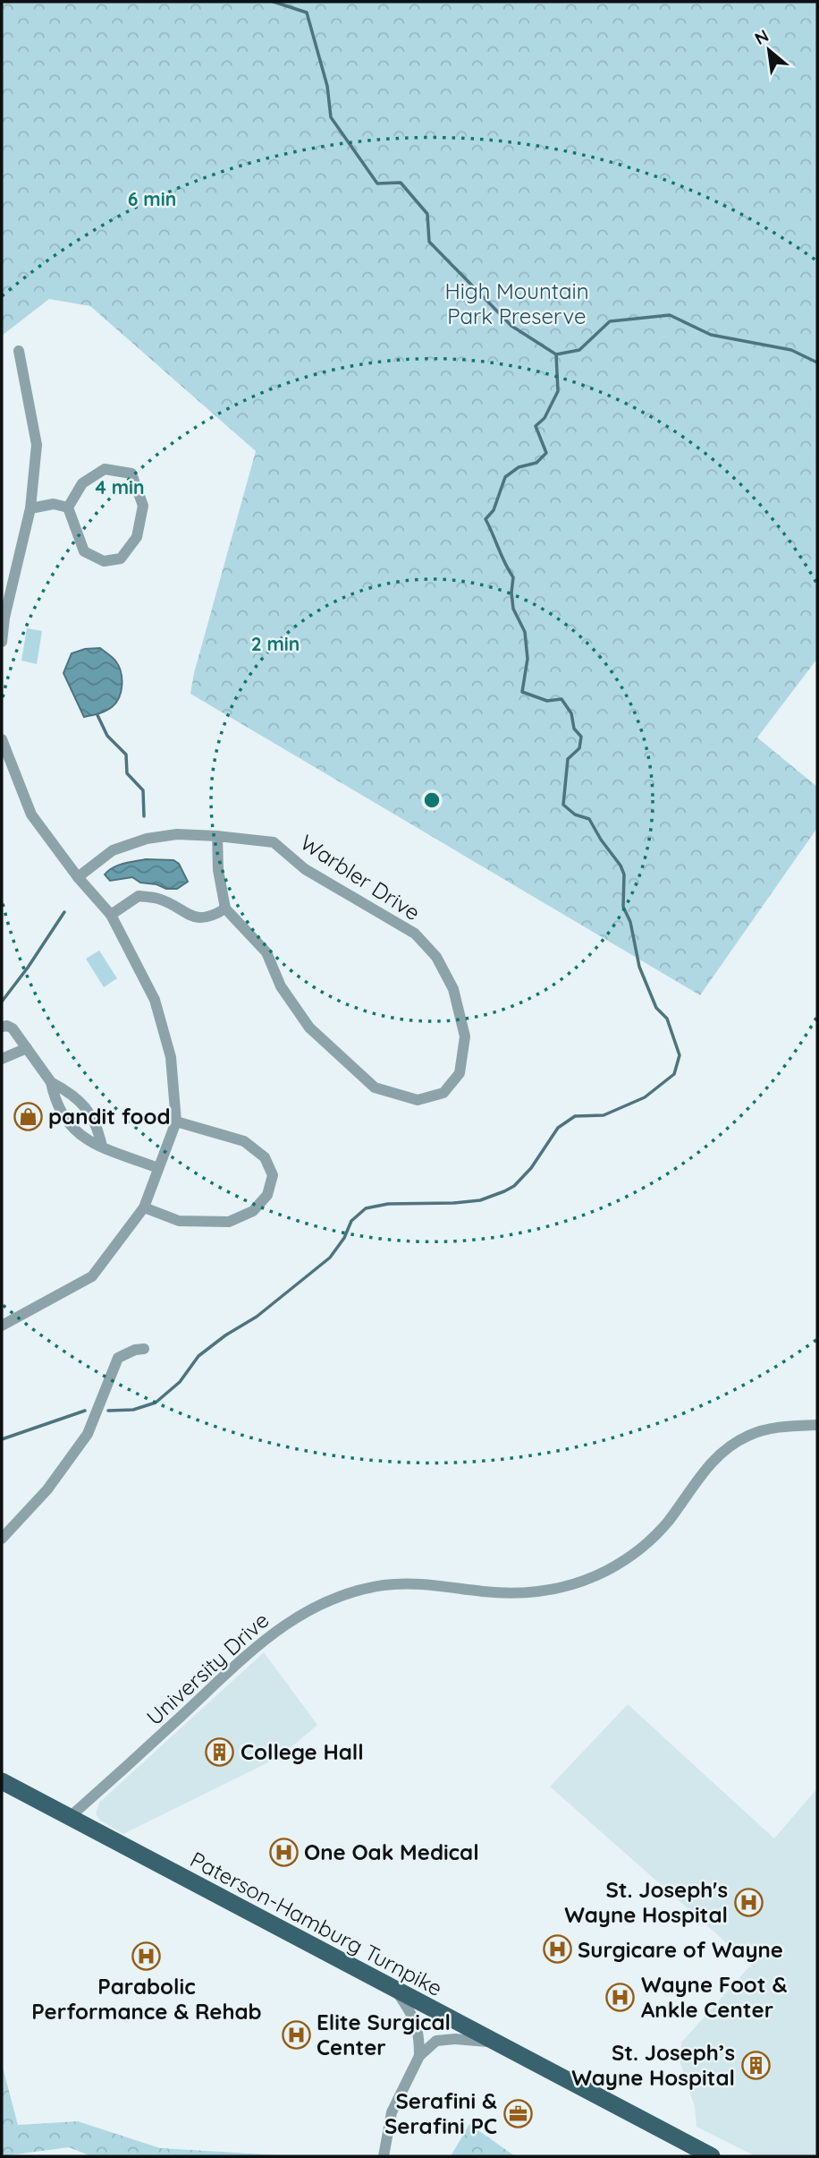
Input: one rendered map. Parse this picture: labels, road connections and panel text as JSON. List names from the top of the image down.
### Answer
{
  "streets": {
    "main road": ["Paterson-Hamburg Turnpike"],
    "street": ["Warbler Drive", "University Drive"]
  },
  "crossings": [
    ["University Drive", "Paterson-Hamburg Turnpike"]
  ],
  "parks": ["High Mountain Park Preserve"],
  "places": {
    "shop": ["pandit food"],
    "building": ["College Hall", "St. Joseph’s Wayne Hospital"],
    "hospital": [
      "One Oak Medical",
      "St. Joseph's Wayne Hospital",
      "Surgicare of Wayne",
      "Parabolic Performance & Rehab",
      "Wayne Foot & Ankle Center",
      "Elite Surgical Center"
    ],
    "office": ["Serafini & Serafini PC"]
  },
  "north": "top left",
  "rings": ["6 min", "4 min", "2 min"]
}
